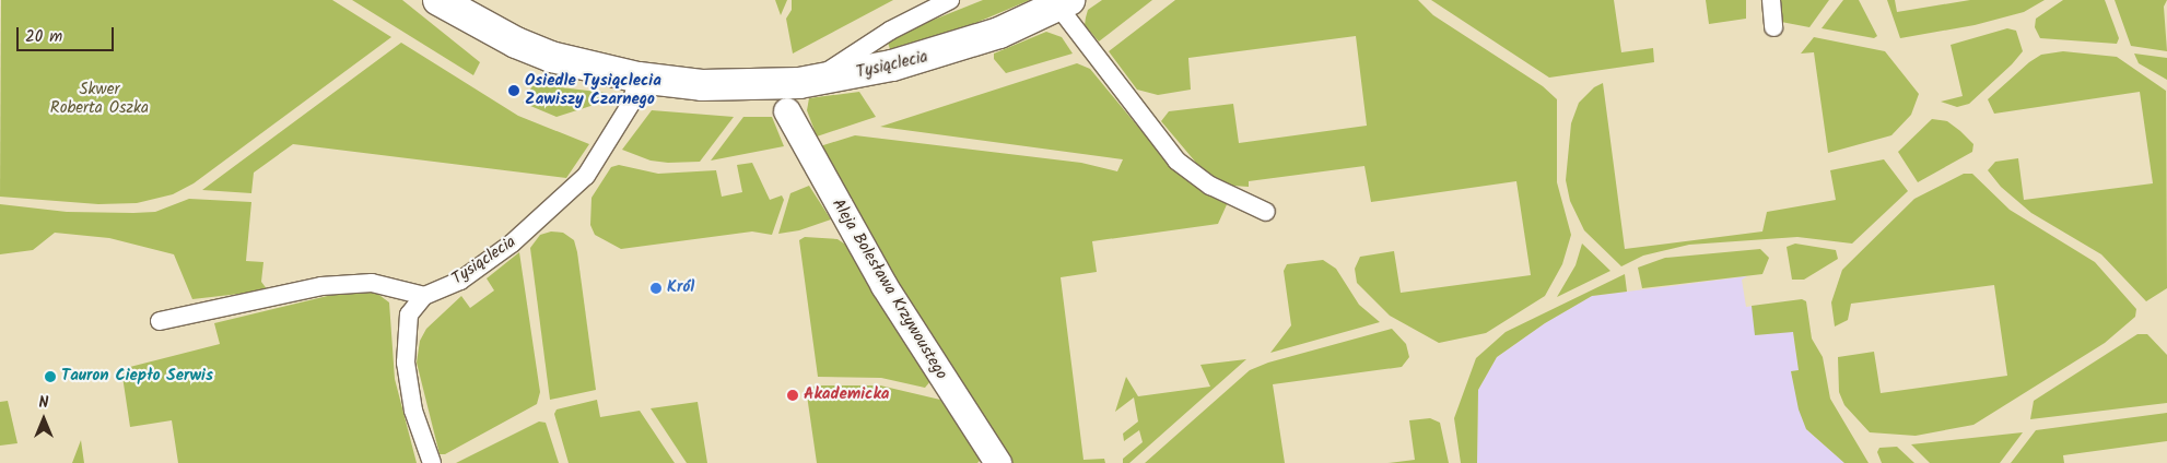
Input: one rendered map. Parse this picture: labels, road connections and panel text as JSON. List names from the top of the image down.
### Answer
{
  "streets": {
    "street": ["Tysiąclecia", "Aleja Bolesława Krzywoustego"]
  },
  "parks": ["Skwer Roberta Oszka"],
  "places": [
    "Osiedle Tysiąclecia Zawiszy Czarnego",
    "Król",
    "Tauron Ciepło Serwis",
    "Akademicka"
  ],
  "scale_bar": "20 m",
  "north": "top"
}
